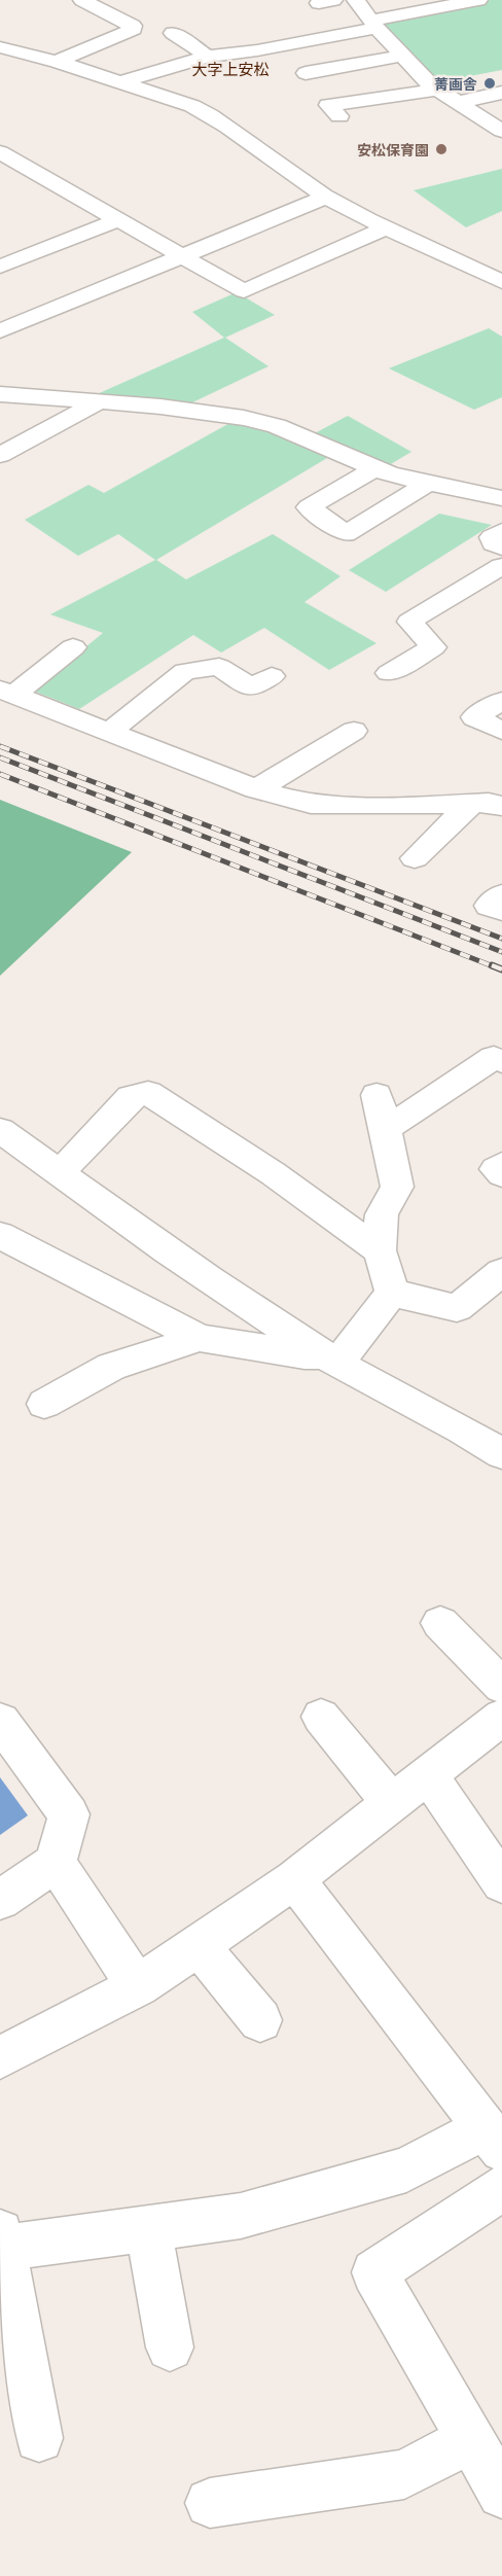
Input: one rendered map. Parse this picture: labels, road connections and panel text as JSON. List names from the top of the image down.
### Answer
{
  "districts": ["大字上安松"],
  "places": ["菁画舎", "安松保育園"]
}
